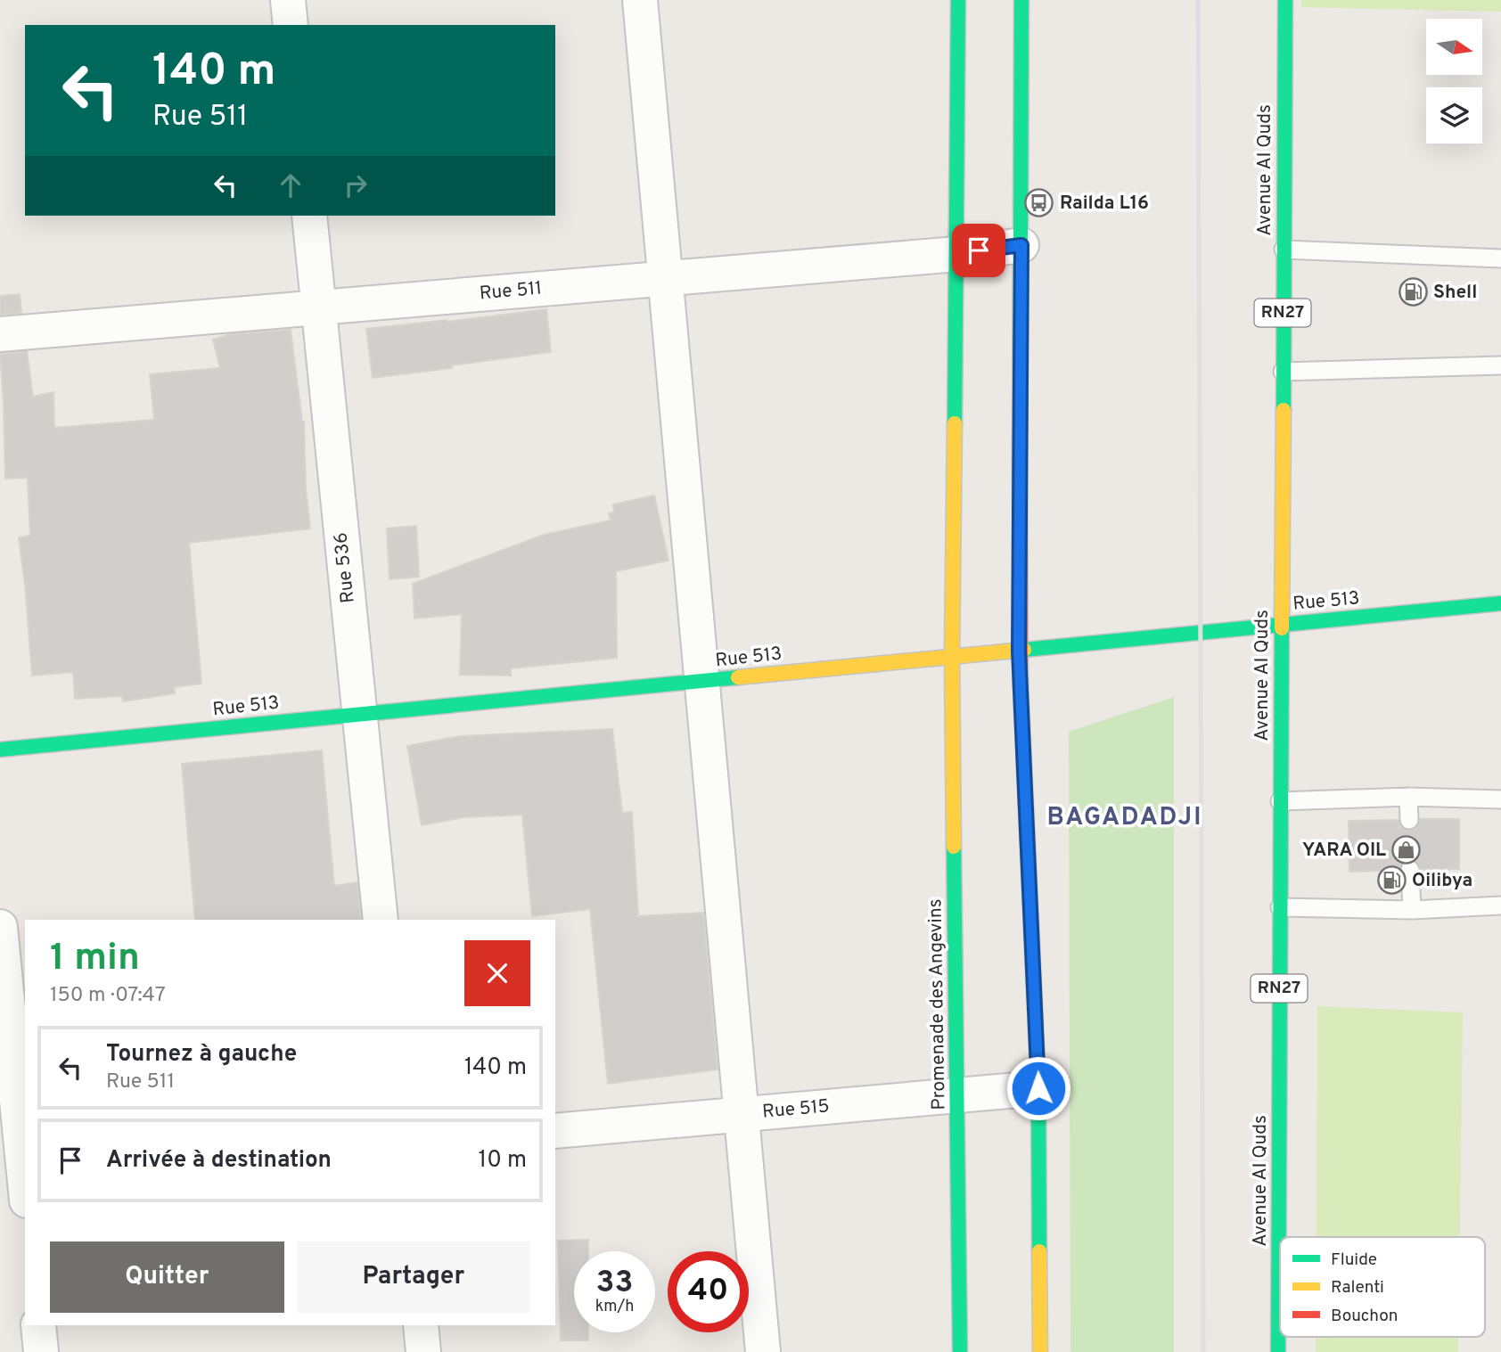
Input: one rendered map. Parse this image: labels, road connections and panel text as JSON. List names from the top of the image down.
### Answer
{
  "streets": {
    "street": [
      "Avenue Al Quds",
      "Rue 511",
      "RN27",
      "Rue 536",
      "Rue 513",
      "Promenade des Angevins",
      "Rue 515"
    ]
  },
  "crossings": [
    ["Avenue Al Quds", "Rue 513"],
    ["Rue 511", "Rue 536"],
    ["Rue 511", "Promenade des Angevins"],
    ["Rue 536", "Rue 513"],
    ["Rue 513", "Promenade des Angevins"],
    ["Promenade des Angevins", "Rue 515"]
  ],
  "districts": ["BAGADADJI"],
  "places": {
    "bus stop": ["Railda L16"],
    "fuel station": ["Shell", "Oilibya"],
    "shop": ["YARA OIL"]
  },
  "legend": ["Fluide", "Ralenti", "Bouchon"],
  "north": "right",
  "page": {
    "turn": ["140 m", "Rue 511"],
    "heading": ["1 min", "150 m · 07:47"],
    "list": [
      {
        "name": "Tournez à gauche",
        "note": "Rue 511",
        "value": "140 m"
      },
      {
        "name": "Arrivée à destination",
        "value": "10 m"
      }
    ],
    "buttons": ["Quitter", "Partager"],
    "speed": "33 km/h",
    "limit": "40"
  }
}
